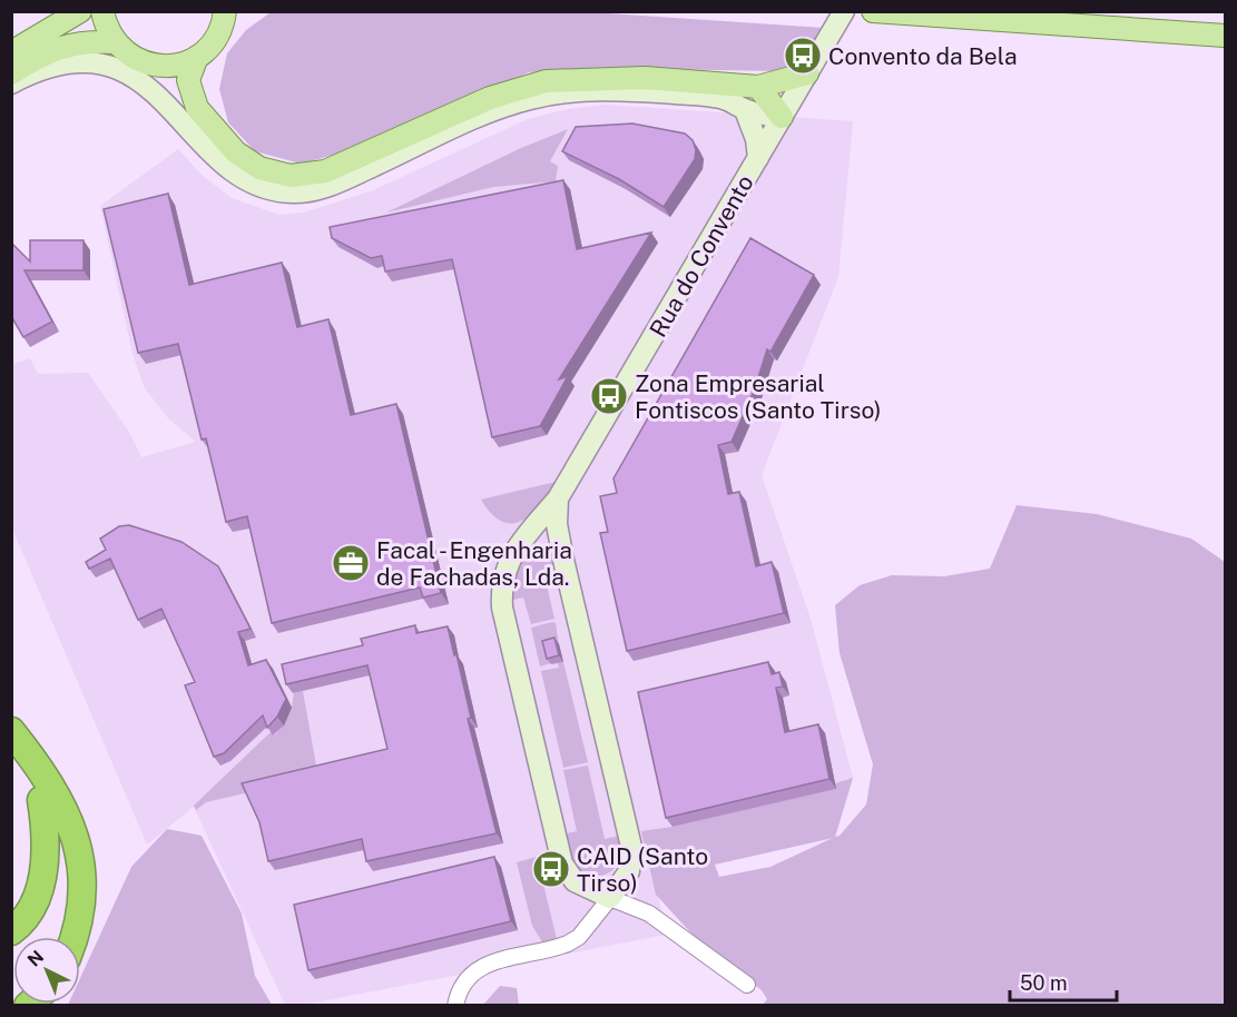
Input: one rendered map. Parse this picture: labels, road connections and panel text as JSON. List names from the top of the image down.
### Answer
{
  "streets": {
    "street": ["Rua do Convento"]
  },
  "places": {
    "bus stop": ["Convento da Bela", "Zona Empresarial Fontiscos (Santo Tirso)", "CAID (Santo Tirso)"],
    "office": ["Facal - Engenharia de Fachadas, Lda."]
  },
  "scale_bar": "50 m",
  "north": "top left"
}
